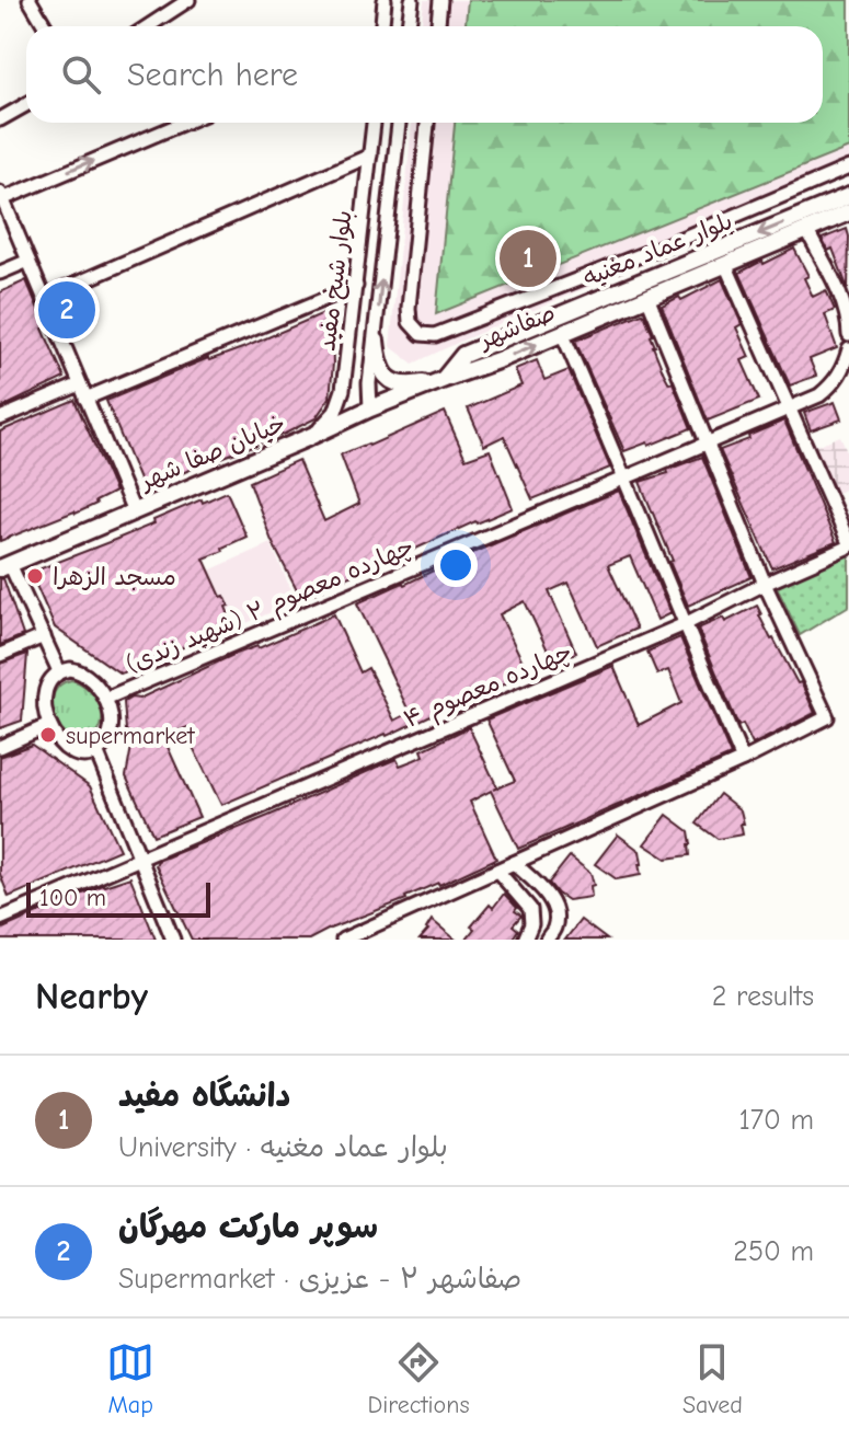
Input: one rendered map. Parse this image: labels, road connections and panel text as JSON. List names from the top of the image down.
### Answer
{
  "streets": {
    "main road": ["بلوار عماد مغنیه", "صفاشهر", "خیابان صفا شهر"],
    "street": ["بلوار شیخ مفید", "چهارده معصوم ۲ (شهید زندی)", "چهارده معصوم ۴"]
  },
  "crossings": [
    ["بلوار عماد مغنیه", "صفاشهر"],
    ["بلوار عماد مغنیه", "خیابان صفا شهر"],
    ["بلوار شیخ مفید", "خیابان صفا شهر"],
    ["صفاشهر", "خیابان صفا شهر"]
  ],
  "one_way": ["بلوار عماد مغنیه"],
  "places": ["مسجد الزهرا", "supermarket"],
  "scale_bar": "100 m",
  "page": {
    "search": "Search here",
    "pins": ["1", "2"],
    "scale": "100 m",
    "heading": ["Nearby", "2 results"],
    "list": [
      {
        "mark": "1",
        "name": "دانشگاه مفید",
        "note": "University · بلوار عماد مغنیه",
        "value": "170 m"
      },
      {
        "mark": "2",
        "name": "سوپر مارکت مهرگان",
        "note": "Supermarket · صفاشهر ۲ - عزیزی",
        "value": "250 m"
      }
    ],
    "nav": ["Map", "Directions", "Saved"]
  }
}
